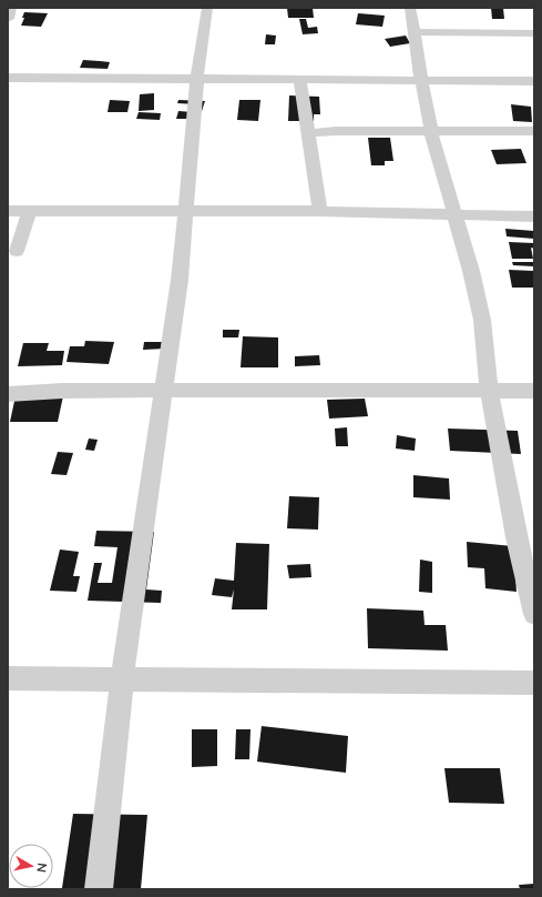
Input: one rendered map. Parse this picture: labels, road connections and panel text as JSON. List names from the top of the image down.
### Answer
{
  "north": "right"
}
